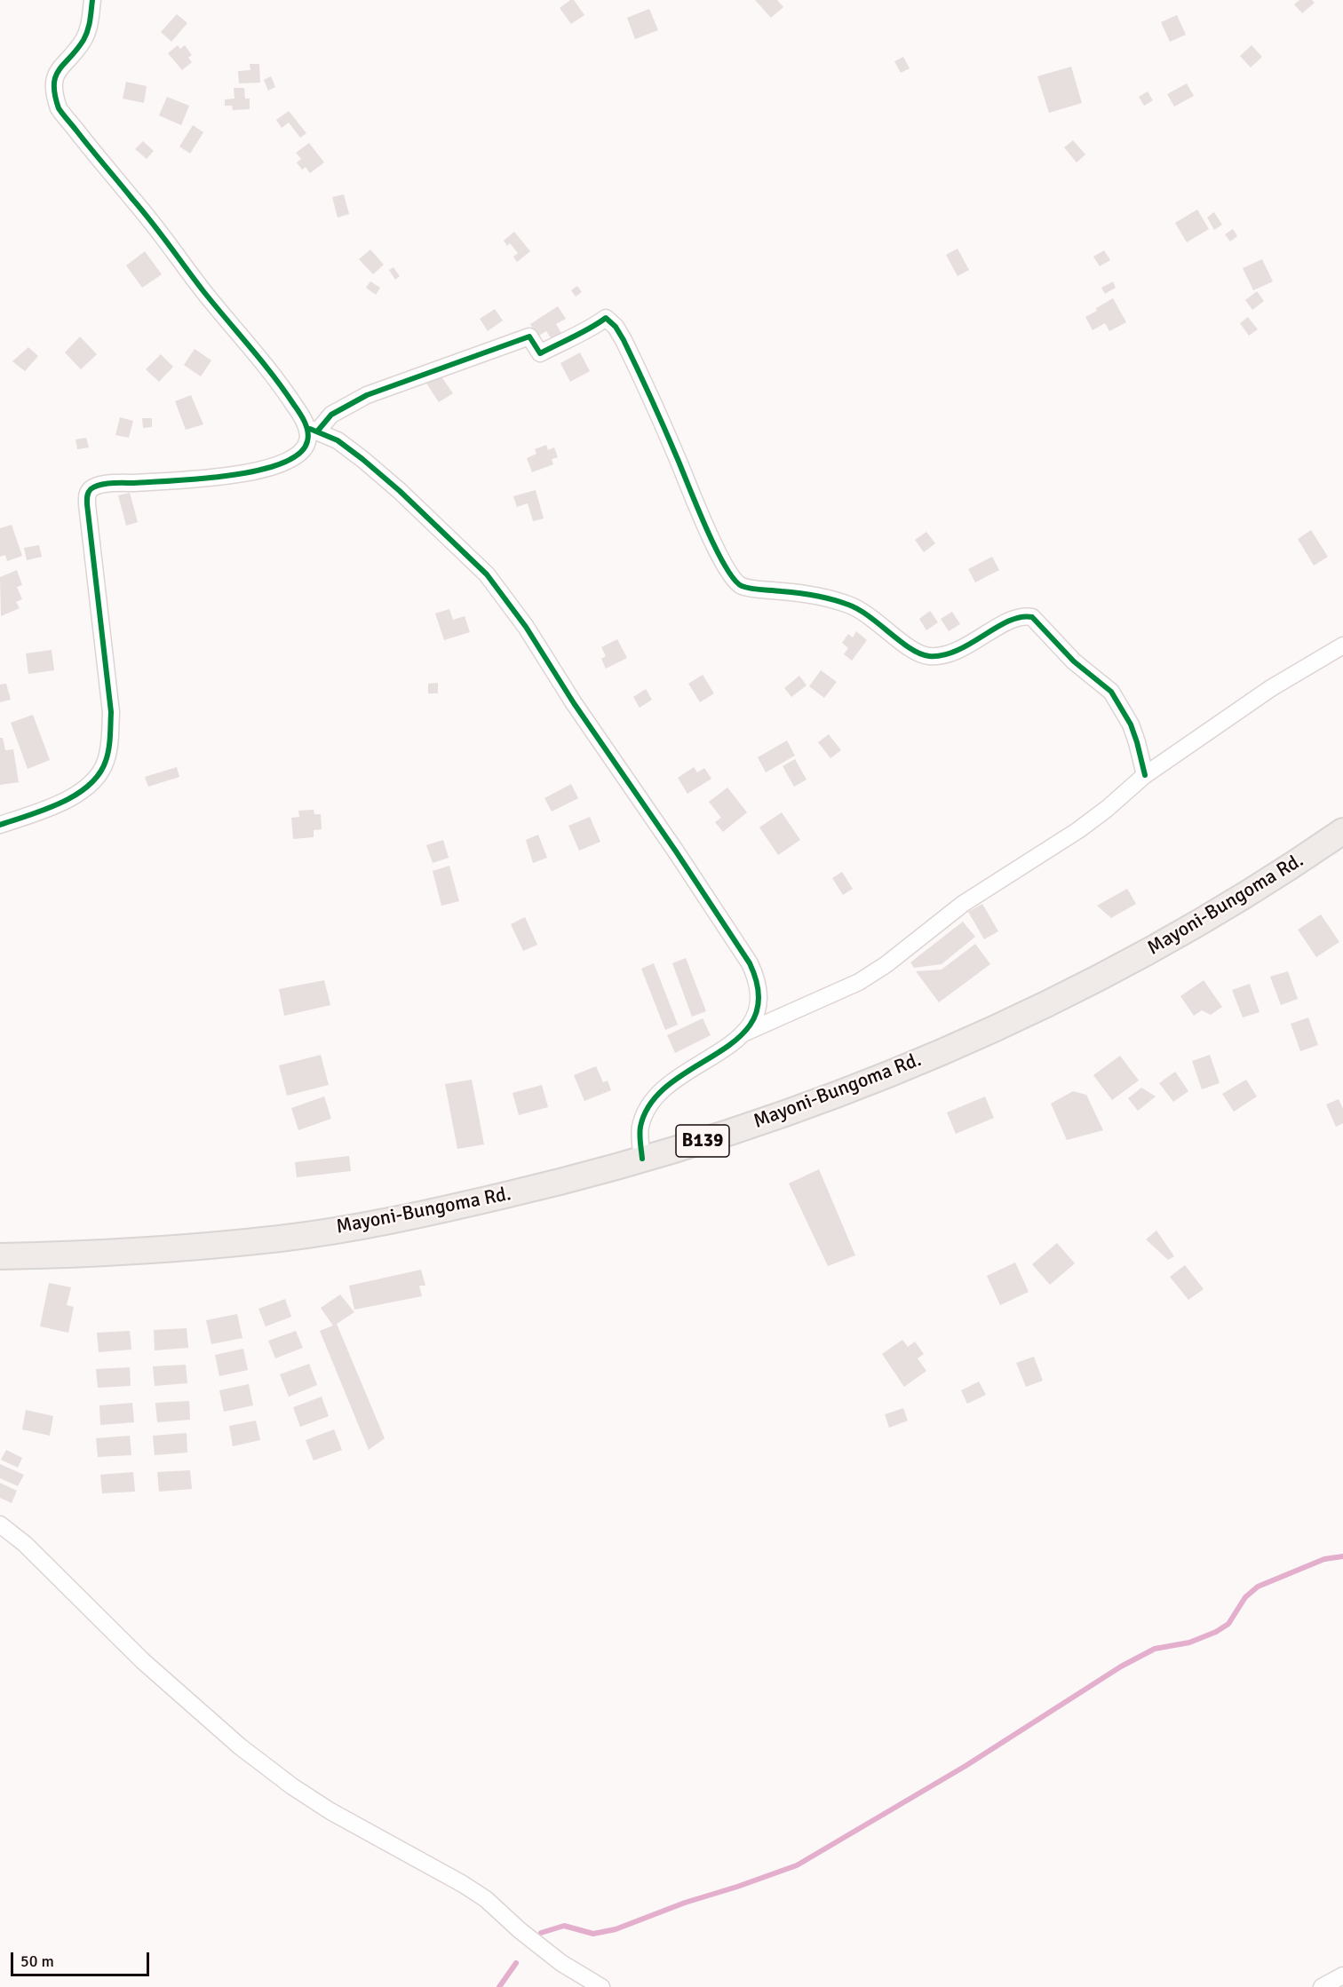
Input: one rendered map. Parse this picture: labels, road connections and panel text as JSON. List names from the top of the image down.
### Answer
{
  "streets": {
    "main road": ["Mayoni-Bungoma Rd.", "B139"]
  },
  "scale_bar": "50 m"
}
